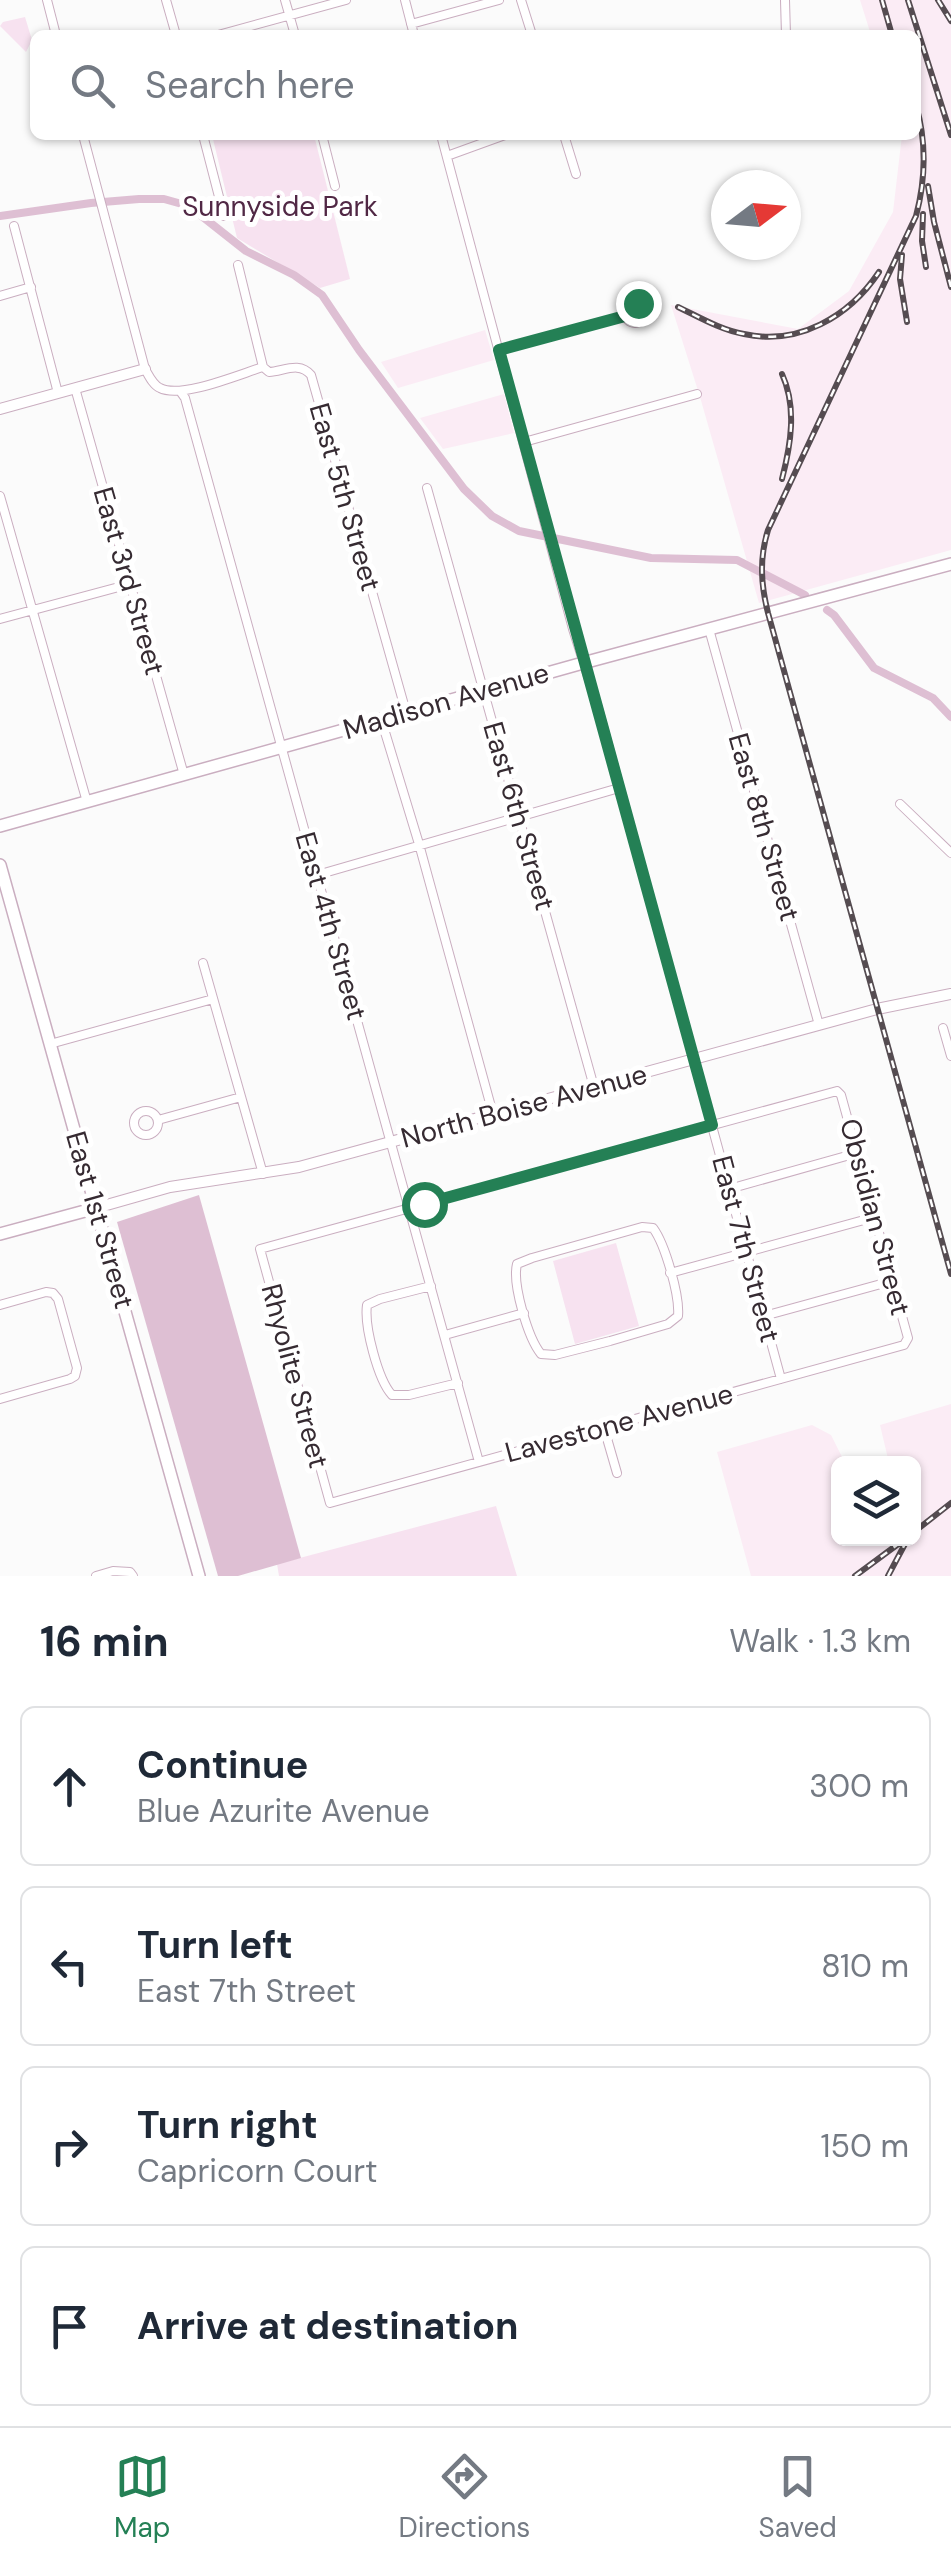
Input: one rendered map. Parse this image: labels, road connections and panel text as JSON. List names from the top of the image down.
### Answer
{
  "streets": {
    "main road": ["Madison Avenue", "East 1st Street"],
    "street": [
      "East 5th Street",
      "East 3rd Street",
      "East 6th Street",
      "East 8th Street",
      "East 4th Street",
      "North Boise Avenue",
      "Obsidian Street",
      "East 7th Street",
      "Rhyolite Street",
      "Lavestone Avenue"
    ]
  },
  "crossings": [
    ["East 5th Street", "Madison Avenue"],
    ["East 3rd Street", "Madison Avenue"],
    ["Madison Avenue", "East 6th Street"],
    ["Madison Avenue", "East 8th Street"],
    ["Madison Avenue", "East 4th Street"],
    ["Madison Avenue", "East 7th Street"],
    ["East 6th Street", "North Boise Avenue"],
    ["East 8th Street", "North Boise Avenue"],
    ["East 4th Street", "North Boise Avenue"],
    ["East 4th Street", "Rhyolite Street"],
    ["East 4th Street", "Lavestone Avenue"],
    ["North Boise Avenue", "East 1st Street"],
    ["North Boise Avenue", "East 7th Street"],
    ["Obsidian Street", "East 7th Street"],
    ["Obsidian Street", "Lavestone Avenue"],
    ["East 7th Street", "Lavestone Avenue"],
    ["Rhyolite Street", "Lavestone Avenue"]
  ],
  "parks": ["Sunnyside Park"],
  "north": "right",
  "page": {
    "search": "Search here",
    "heading": ["16 min", "Walk · 1.3 km"],
    "list": [
      ["Continue", "Blue Azurite Avenue", "300 m"],
      ["Turn left", "East 7th Street", "810 m"],
      ["Turn right", "Capricorn Court", "150 m"],
      "Arrive at destination"
    ],
    "nav": ["Map", "Directions", "Saved"]
  }
}
